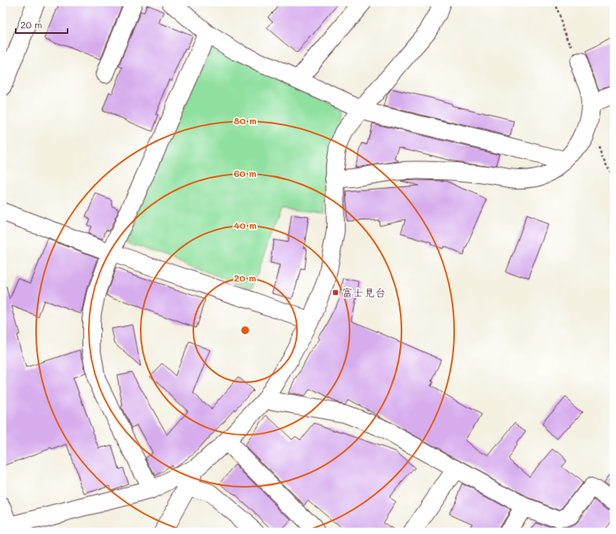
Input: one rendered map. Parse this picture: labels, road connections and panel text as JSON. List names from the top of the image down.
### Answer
{
  "places": {
    "transit": ["富士見台"]
  },
  "scale_bar": "20 m",
  "rings": [
    "80 m",
    "60 m",
    "40 m",
    "20 m"
  ]
}
